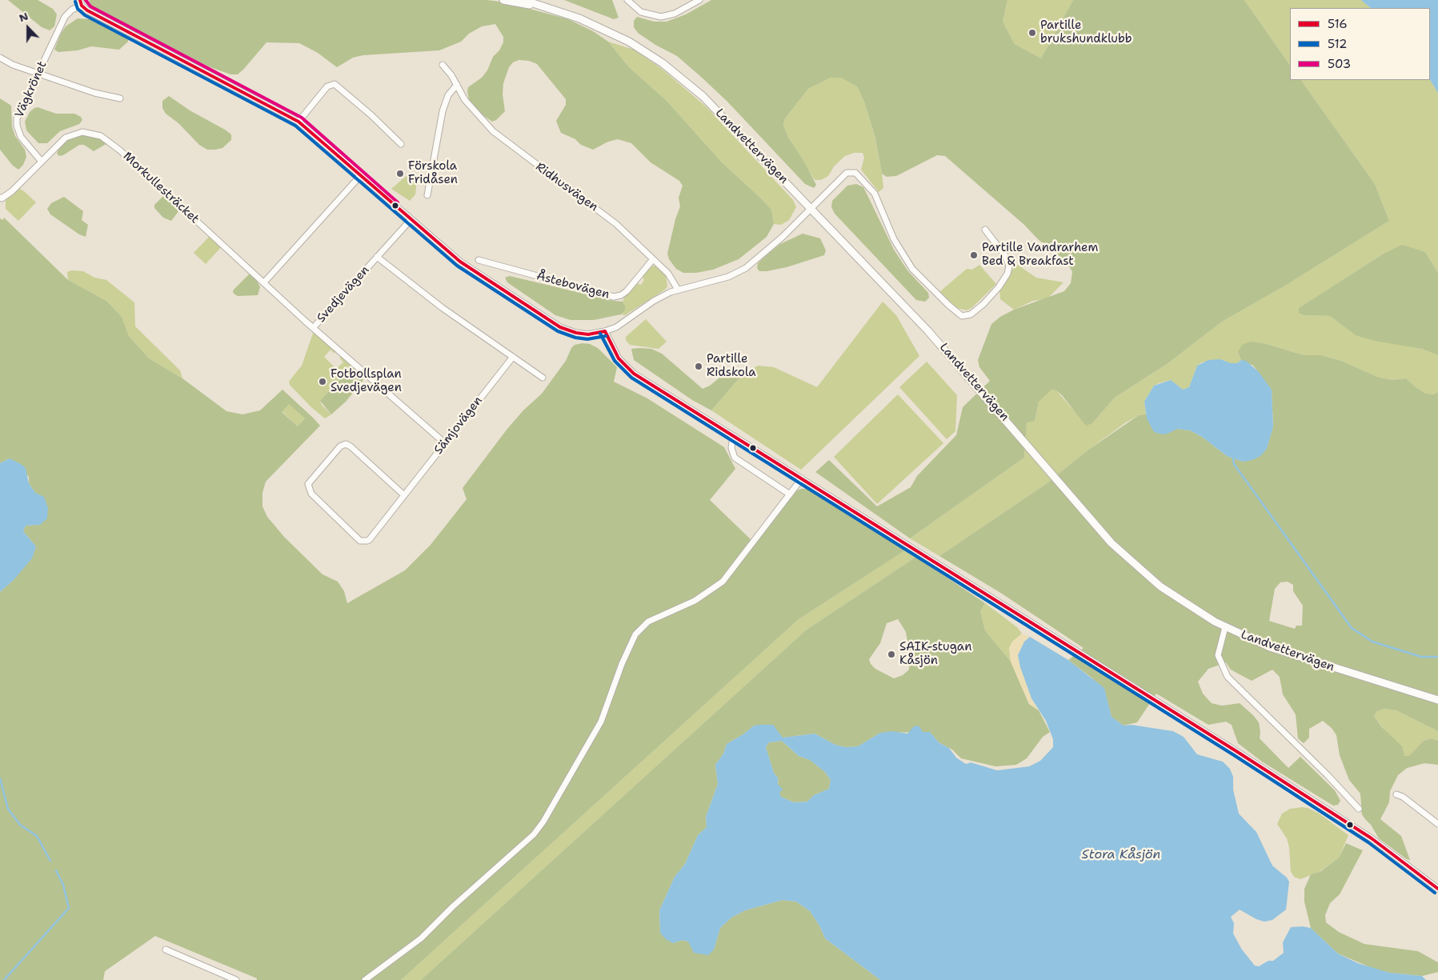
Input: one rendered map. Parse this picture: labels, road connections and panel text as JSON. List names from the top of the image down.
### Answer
{
  "streets": {
    "street": [
      "Vägkrönet",
      "Landvettervägen",
      "Ridhusvägen",
      "Morkullesträcket",
      "Åstebovägen",
      "Svedjevägen",
      "Sämjovägen"
    ]
  },
  "crossings": [
    ["Vägkrönet", "Morkullesträcket"],
    ["Ridhusvägen", "Åstebovägen"],
    ["Morkullesträcket", "Svedjevägen"],
    ["Svedjevägen", "Sämjovägen"]
  ],
  "water": ["Stora Kåsjön"],
  "places": [
    "Partille brukshundklubb",
    "Förskola Fridåsen",
    "Partille Vandrarhem Bed & Breakfast",
    "Partille Ridskola",
    "Fotbollsplan Svedjevägen",
    "SAIK-stugan Kåsjön"
  ],
  "lines": ["transit line 516", "transit line 503", "transit line 512"],
  "legend": ["516", "512", "503"],
  "north": "top"
}
